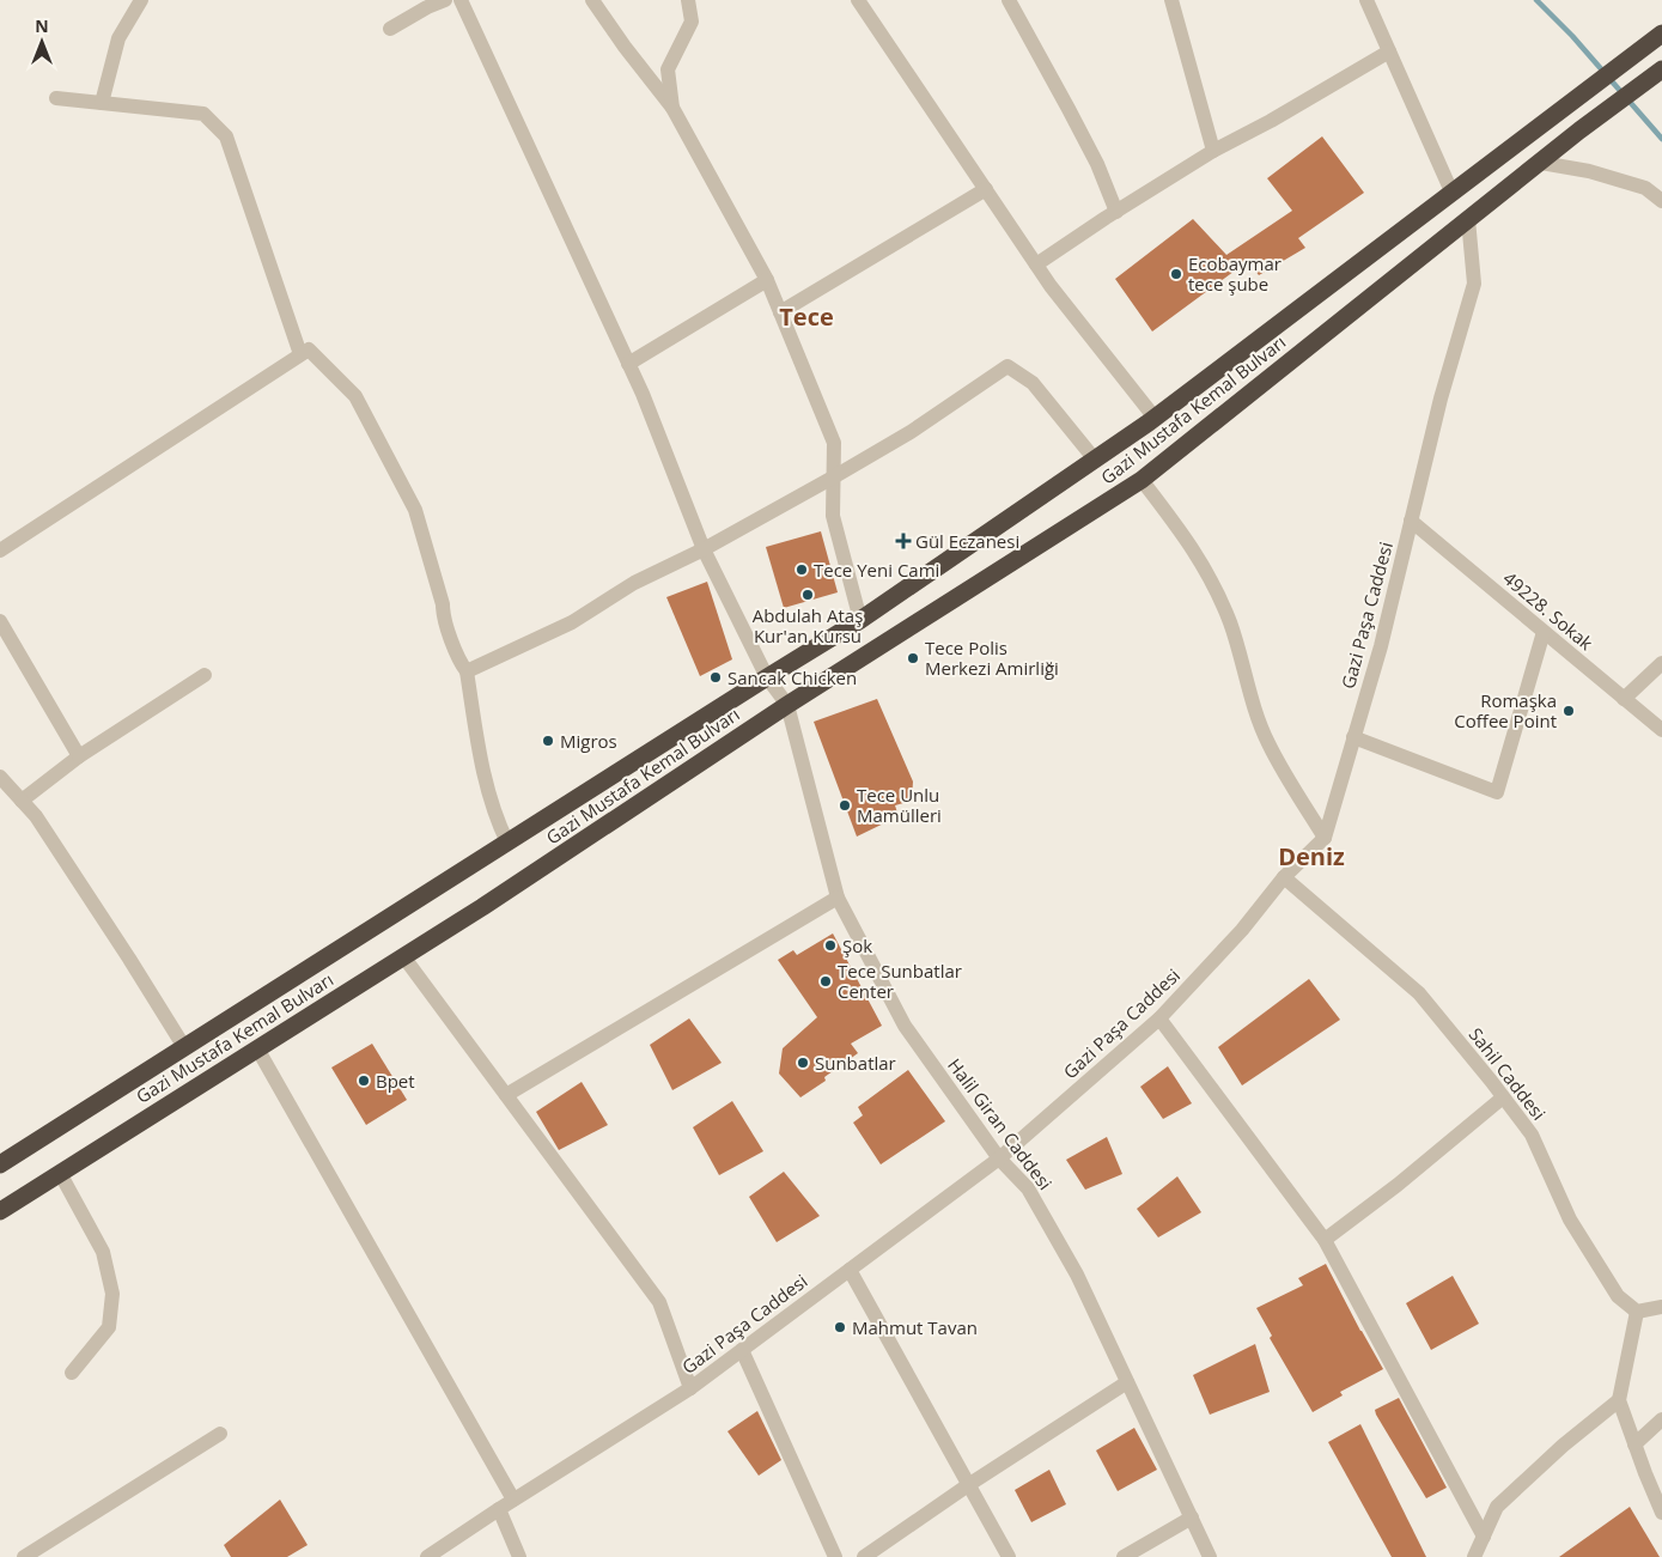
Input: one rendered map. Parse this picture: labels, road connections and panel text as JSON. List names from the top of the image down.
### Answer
{
  "streets": {
    "highway": ["Gazi Mustafa Kemal Bulvarı"],
    "street": [
      "49228. Sokak",
      "Gazi Paşa Caddesi",
      "Sahil Caddesi",
      "Halil Giran Caddesi"
    ]
  },
  "crossings": [
    ["Gazi Mustafa Kemal Bulvarı", "Gazi Paşa Caddesi"],
    ["Gazi Mustafa Kemal Bulvarı", "Halil Giran Caddesi"],
    ["49228. Sokak", "Gazi Paşa Caddesi"],
    ["Gazi Paşa Caddesi", "Sahil Caddesi"],
    ["Gazi Paşa Caddesi", "Halil Giran Caddesi"]
  ],
  "districts": ["Tece", "Deniz"],
  "places": {
    "other": [
      "Ecobaymar tece şube",
      "Tece Yeni Cami",
      "Abdulah Ataş Kur'an Kursu",
      "Tece Polis Merkezi Amirliği",
      "Sancak Chicken",
      "Romaşka Coffee Point",
      "Migros",
      "Tece Unlu Mamülleri",
      "Şok",
      "Tece Sunbatlar Center",
      "Sunbatlar",
      "Bpet",
      "Mahmut Tavan"
    ],
    "health": ["Gül Eczanesi"]
  },
  "north": "top"
}
